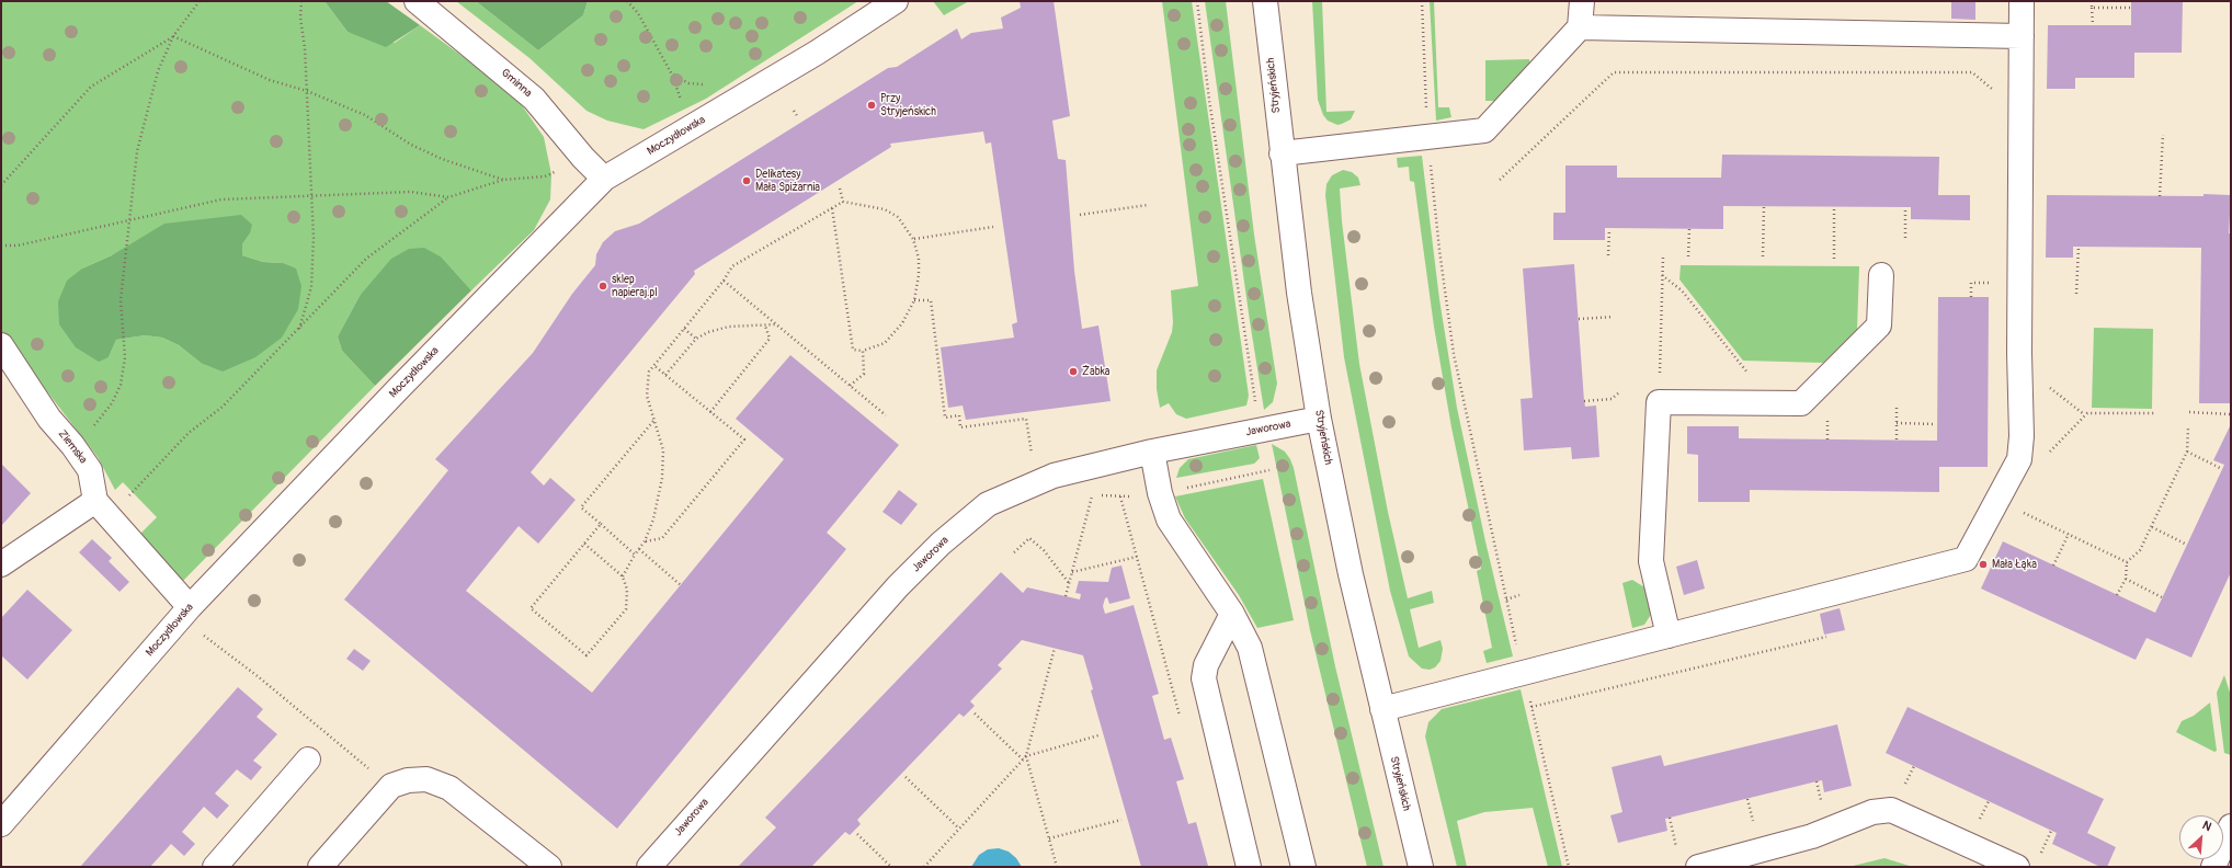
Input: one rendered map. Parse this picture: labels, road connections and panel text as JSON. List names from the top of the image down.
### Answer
{
  "streets": {
    "street": [
      "Gminna",
      "Stryjeńskich",
      "Moczydłowska",
      "Jaworowa",
      "Ziemska"
    ]
  },
  "crossings": [
    ["Gminna", "Moczydłowska"],
    ["Stryjeńskich", "Jaworowa"]
  ],
  "places": [
    "Przy Stryjeńskich",
    "Delikatesy Mała Spiżarnia",
    "sklep napieraj.pl",
    "Żabka",
    "Mała Łąka"
  ],
  "north": "top right"
}
